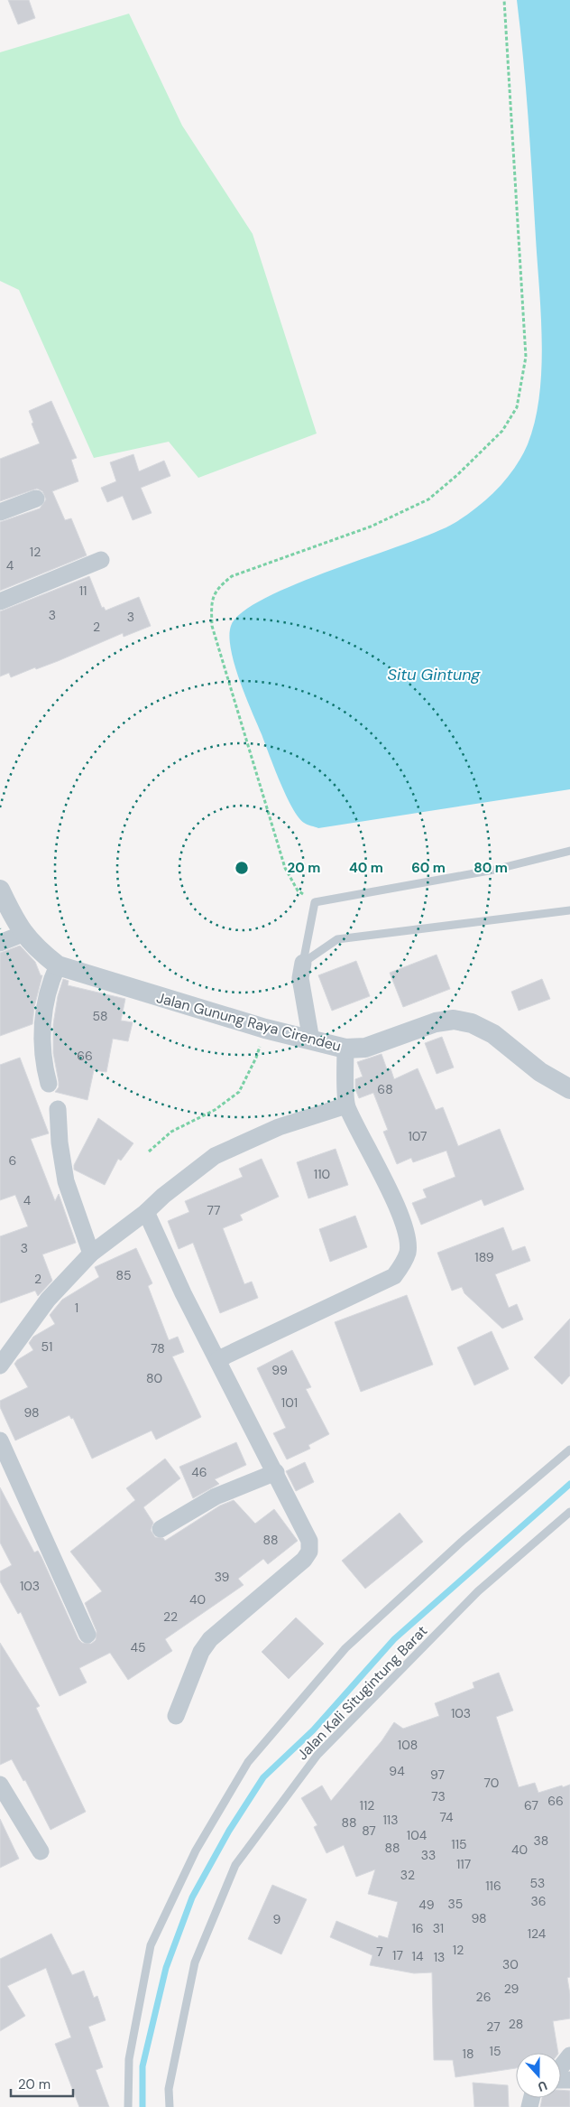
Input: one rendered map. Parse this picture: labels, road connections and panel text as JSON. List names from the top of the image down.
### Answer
{
  "streets": {
    "street": ["Jalan Gunung Raya Cirendeu"],
    "lane": ["Jalan Kali Situgintung Barat"]
  },
  "water": ["Situ Gintung"],
  "house_numbers": [
    "12",
    "4",
    "11",
    "3",
    "3",
    "2",
    "58",
    "66",
    "68",
    "107",
    "6",
    "110",
    "4",
    "77",
    "3",
    "189",
    "85",
    "2",
    "1",
    "51",
    "78",
    "99",
    "80",
    "101",
    "98",
    "46",
    "88",
    "39",
    "103",
    "40",
    "22",
    "45",
    "103",
    "108",
    "94",
    "97",
    "70",
    "73",
    "66",
    "112",
    "67",
    "74",
    "113",
    "88",
    "87",
    "104",
    "38",
    "115",
    "88",
    "40",
    "33",
    "117",
    "32",
    "53",
    "116",
    "36",
    "35",
    "49",
    "98",
    "9",
    "16",
    "31",
    "124",
    "12",
    "7",
    "17",
    "14",
    "13",
    "30",
    "29",
    "26",
    "28",
    "27",
    "15",
    "18"
  ],
  "scale_bar": "20 m",
  "north": "bottom",
  "rings": [
    "20 m",
    "40 m",
    "60 m",
    "80 m"
  ]
}
